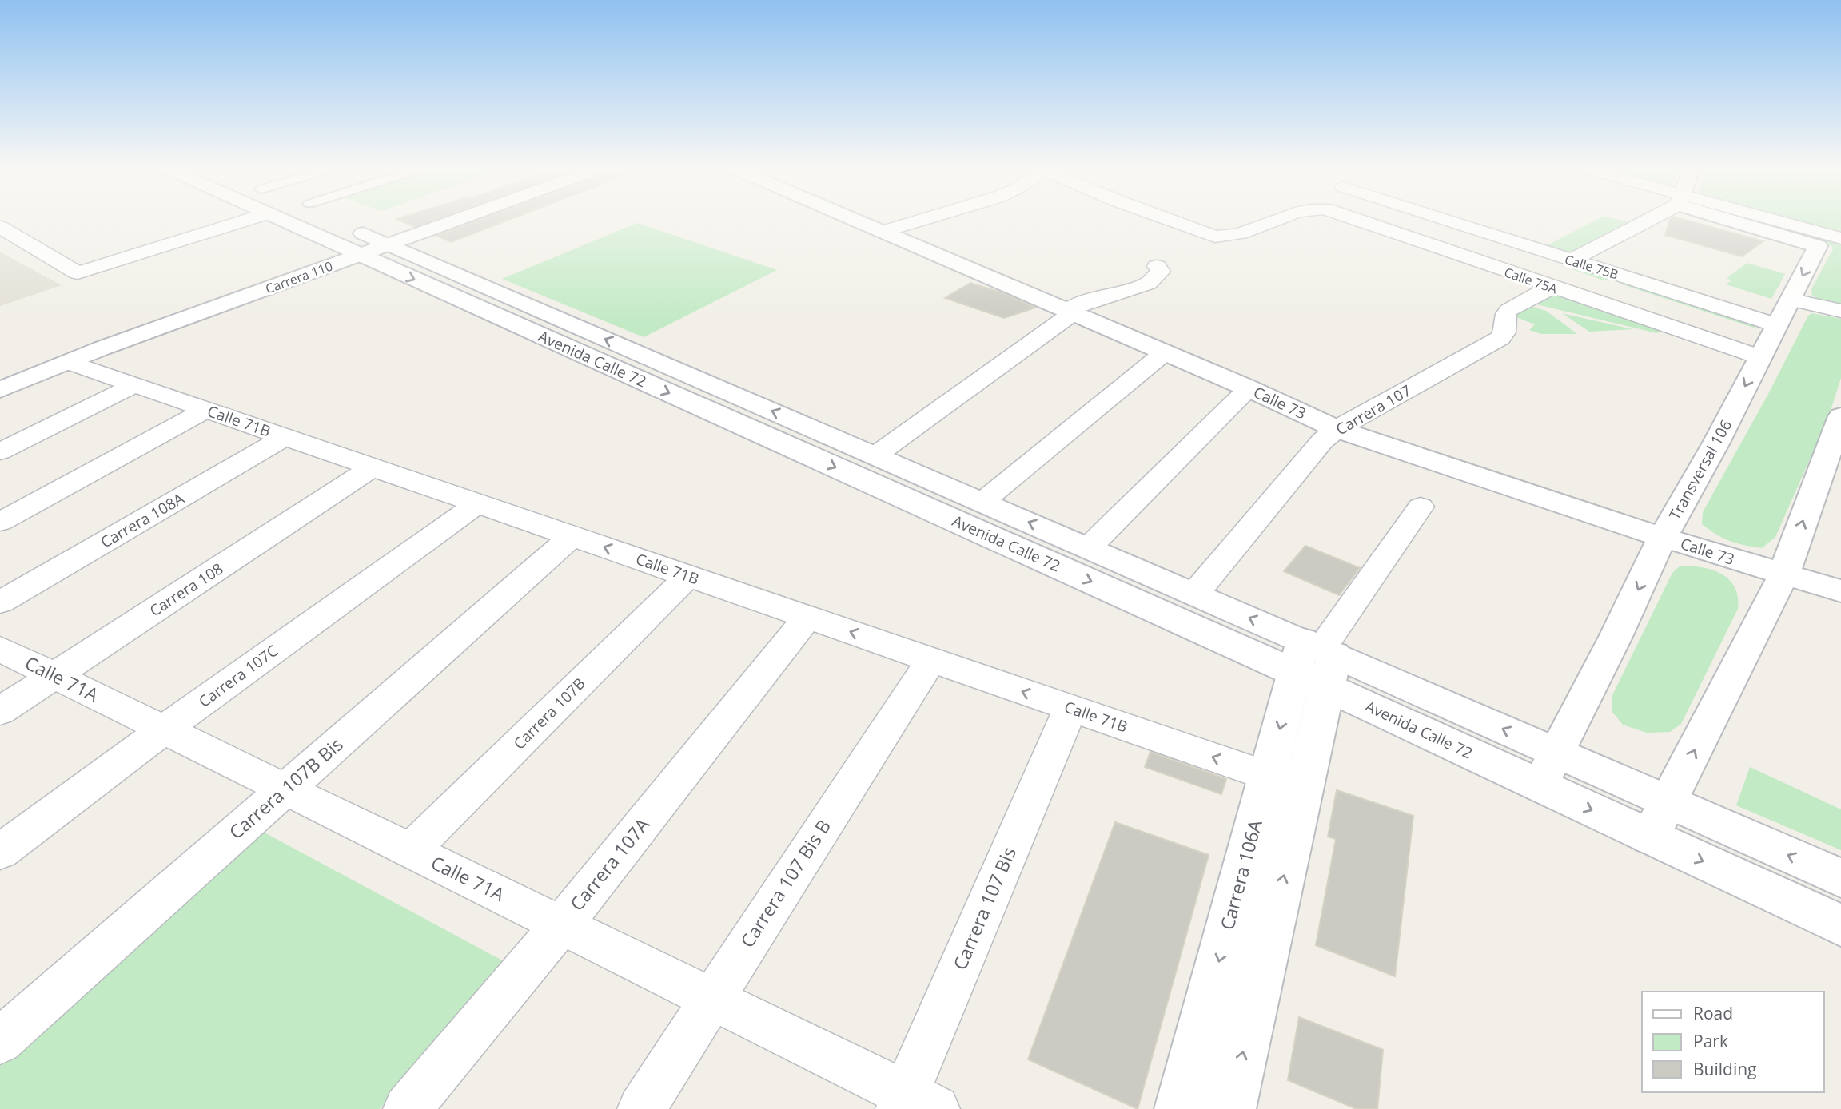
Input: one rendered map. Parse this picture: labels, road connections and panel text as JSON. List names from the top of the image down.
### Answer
{
  "streets": {
    "street": [
      "Calle 75B",
      "Carrera 110",
      "Calle 75A",
      "Avenida Calle 72",
      "Calle 73",
      "Carrera 107",
      "Calle 71B",
      "Transversal 106",
      "Carrera 108A",
      "Carrera 108",
      "Carrera 107C",
      "Calle 71A",
      "Carrera 107B",
      "Carrera 107B Bis",
      "Carrera 107A",
      "Carrera 106A",
      "Carrera 107 Bis B",
      "Carrera 107 Bis"
    ]
  },
  "crossings": [
    ["Calle 75B", "Transversal 106"],
    ["Carrera 110", "Avenida Calle 72"],
    ["Carrera 110", "Calle 71B"],
    ["Calle 75A", "Carrera 107"],
    ["Calle 75A", "Transversal 106"],
    ["Avenida Calle 72", "Carrera 107"],
    ["Avenida Calle 72", "Transversal 106"],
    ["Avenida Calle 72", "Carrera 106A"],
    ["Calle 73", "Carrera 107"],
    ["Calle 73", "Transversal 106"],
    ["Calle 71B", "Carrera 108A"],
    ["Calle 71B", "Carrera 108"],
    ["Calle 71B", "Carrera 107C"],
    ["Calle 71B", "Carrera 107B"],
    ["Calle 71B", "Carrera 107B Bis"],
    ["Calle 71B", "Carrera 107A"],
    ["Calle 71B", "Carrera 106A"],
    ["Calle 71B", "Carrera 107 Bis B"],
    ["Calle 71B", "Carrera 107 Bis"],
    ["Carrera 108", "Calle 71A"],
    ["Carrera 107C", "Calle 71A"],
    ["Calle 71A", "Carrera 107B"],
    ["Calle 71A", "Carrera 107B Bis"],
    ["Calle 71A", "Carrera 107A"],
    ["Calle 71A", "Carrera 107 Bis B"],
    ["Calle 71A", "Carrera 107 Bis"]
  ],
  "one_way": ["Calle 71B"],
  "legend": ["Road", "Park", "Building"]
}
